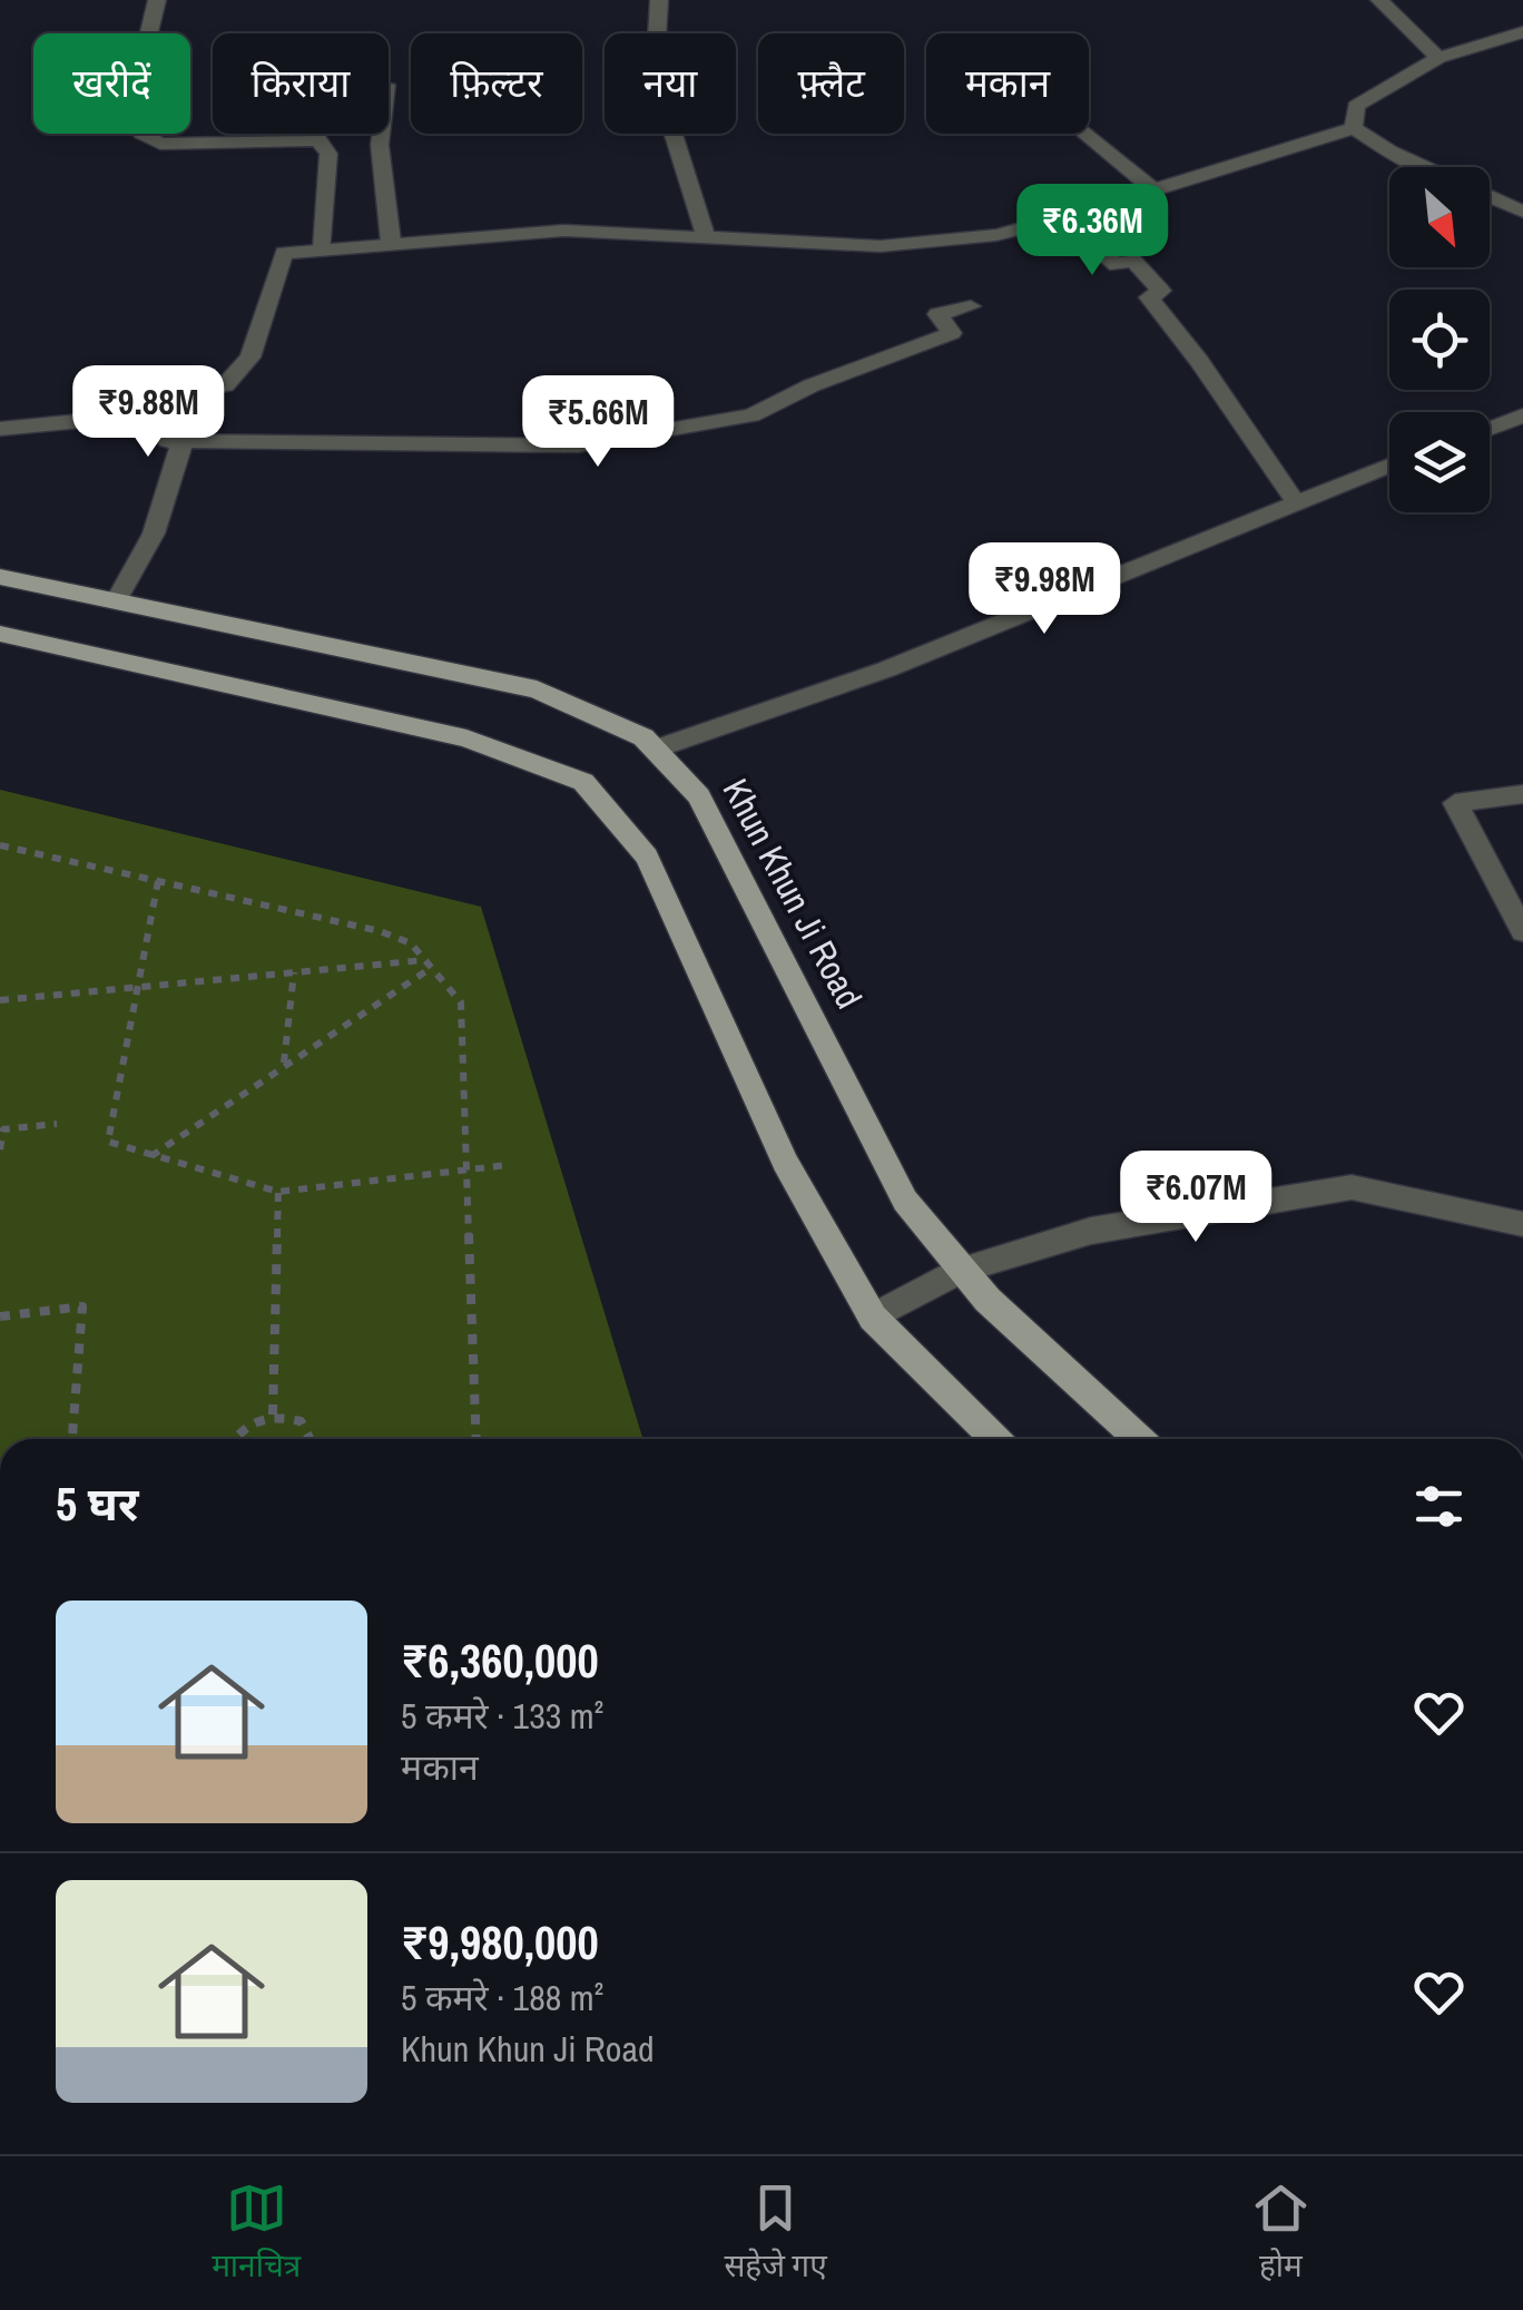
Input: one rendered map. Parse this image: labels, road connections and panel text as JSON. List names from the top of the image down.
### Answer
{
  "streets": {
    "main road": ["Khun Khun Ji Road"]
  },
  "north": "bottom right",
  "page": {
    "chip": [
      "खरीदें",
      "किराया",
      "फ़िल्टर",
      "नया",
      "फ़्लैट",
      "मकान"
    ],
    "price": [
      "₹6.36M",
      "₹9.88M",
      "₹5.66M",
      "₹9.98M",
      "₹6.07M"
    ],
    "heading": "5 घर",
    "list": [
      {
        "name": "₹6,360,000",
        "note": "5 कमरे · 133 m² · मकान"
      },
      {
        "name": "₹9,980,000",
        "note": "5 कमरे · 188 m² · Khun Khun Ji Road"
      }
    ],
    "tabs": ["मानचित्र", "सहेजे गए", "होम"]
  }
}
